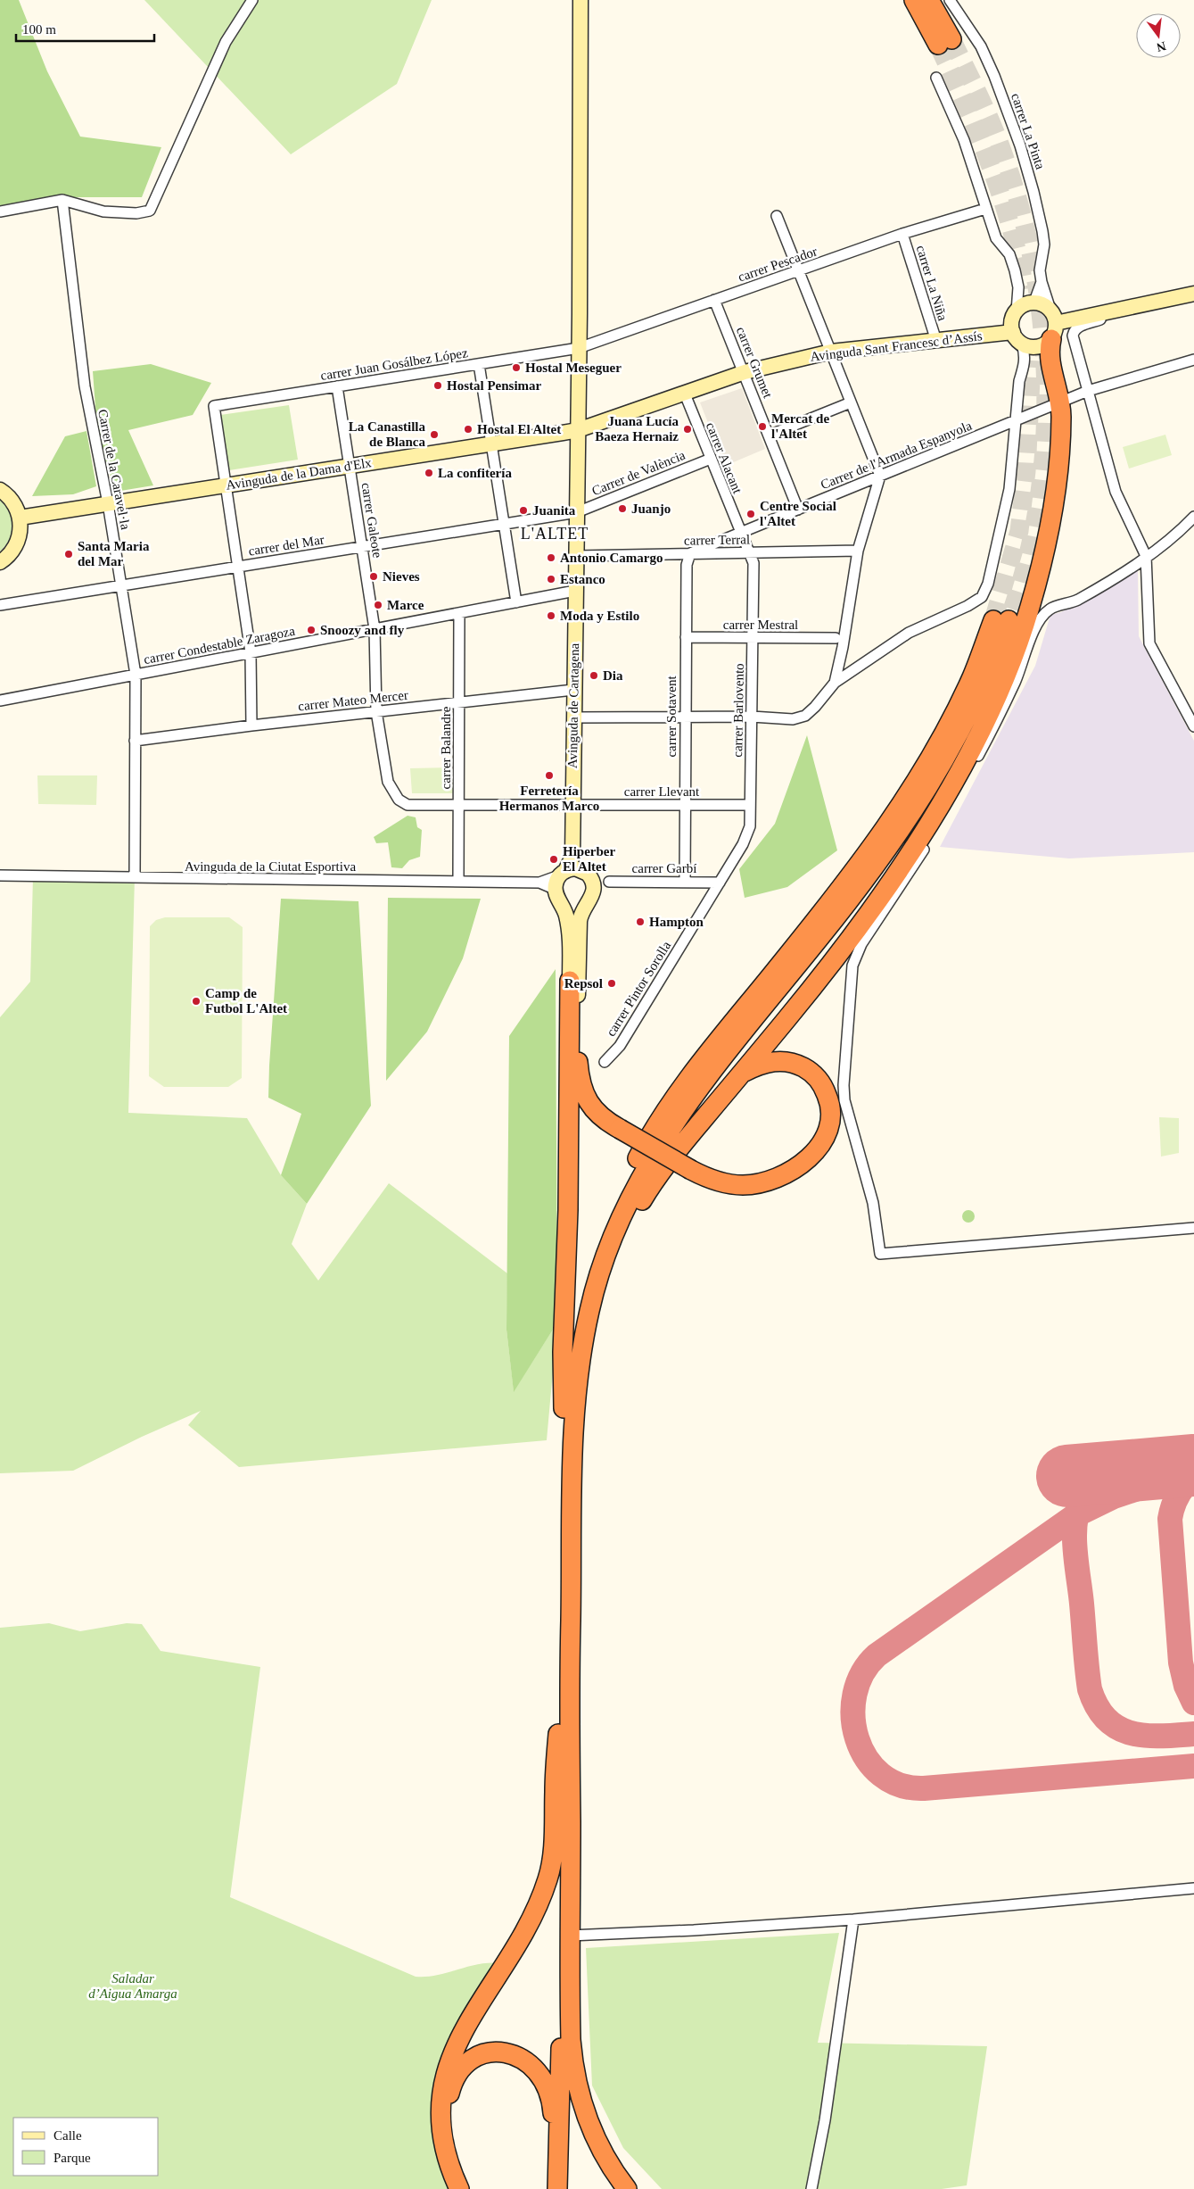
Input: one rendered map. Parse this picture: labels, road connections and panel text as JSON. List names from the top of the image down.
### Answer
{
  "streets": {
    "main road": ["Avinguda Sant Francesc d’Assís", "Avinguda de la Dama d'Elx", "Avinguda de Cartagena"],
    "street": [
      "carrer La Pinta",
      "carrer Pescador",
      "carrer La Niña",
      "carrer Grumet",
      "carrer Juan Gosálbez López",
      "Carrer de l'Armada Espanyola",
      "carrer Alacant",
      "Carrer de la Caravel·la",
      "Carrer de València",
      "carrer Galeote",
      "carrer Terral",
      "carrer del Mar",
      "carrer Mestral",
      "carrer Condestable Zaragoza",
      "carrer Mateo Mercer",
      "carrer Barlovento",
      "carrer Sotavent",
      "carrer Balandre",
      "carrer Llevant",
      "Avinguda de la Ciutat Esportiva",
      "carrer Garbí",
      "carrer Pintor Sorolla"
    ]
  },
  "crossings": [
    ["carrer La Pinta", "Avinguda Sant Francesc d’Assís"],
    ["carrer Pescador", "carrer La Niña"],
    ["carrer Pescador", "carrer Grumet"],
    ["carrer Pescador", "carrer Juan Gosálbez López"],
    ["carrer Pescador", "Avinguda de Cartagena"],
    ["carrer La Niña", "Avinguda Sant Francesc d’Assís"],
    ["Avinguda Sant Francesc d’Assís", "carrer Grumet"],
    ["Avinguda Sant Francesc d’Assís", "carrer Alacant"],
    ["Avinguda Sant Francesc d’Assís", "Avinguda de la Dama d'Elx"],
    ["Avinguda Sant Francesc d’Assís", "Avinguda de Cartagena"],
    ["carrer Grumet", "Carrer de l'Armada Espanyola"],
    ["carrer Juan Gosálbez López", "Avinguda de la Dama d'Elx"],
    ["carrer Juan Gosálbez López", "carrer Galeote"],
    ["carrer Juan Gosálbez López", "Avinguda de Cartagena"],
    ["Carrer de l'Armada Espanyola", "carrer Alacant"],
    ["Carrer de l'Armada Espanyola", "carrer Terral"],
    ["Carrer de l'Armada Espanyola", "carrer Barlovento"],
    ["Carrer de l'Armada Espanyola", "carrer Sotavent"],
    ["carrer Alacant", "Carrer de València"],
    ["carrer Alacant", "carrer Barlovento"],
    ["Carrer de la Caravel·la", "Avinguda de la Dama d'Elx"],
    ["Carrer de la Caravel·la", "carrer del Mar"],
    ["Carrer de la Caravel·la", "carrer Condestable Zaragoza"],
    ["Carrer de la Caravel·la", "carrer Mateo Mercer"],
    ["Carrer de la Caravel·la", "Avinguda de la Ciutat Esportiva"],
    ["Carrer de València", "carrer del Mar"],
    ["Carrer de València", "Avinguda de Cartagena"],
    ["Avinguda de la Dama d'Elx", "carrer Galeote"],
    ["Avinguda de la Dama d'Elx", "Avinguda de Cartagena"],
    ["carrer Galeote", "carrer del Mar"],
    ["carrer Galeote", "carrer Condestable Zaragoza"],
    ["carrer Galeote", "carrer Mateo Mercer"],
    ["carrer Galeote", "carrer Llevant"],
    ["carrer Terral", "Avinguda de Cartagena"],
    ["carrer Terral", "carrer Barlovento"],
    ["carrer Terral", "carrer Sotavent"],
    ["carrer del Mar", "Avinguda de Cartagena"],
    ["carrer Mestral", "carrer Barlovento"],
    ["carrer Mestral", "carrer Sotavent"],
    ["carrer Condestable Zaragoza", "Avinguda de Cartagena"],
    ["carrer Condestable Zaragoza", "carrer Balandre"],
    ["carrer Mateo Mercer", "Avinguda de Cartagena"],
    ["carrer Mateo Mercer", "carrer Balandre"],
    ["Avinguda de Cartagena", "carrer Llevant"],
    ["carrer Barlovento", "carrer Llevant"],
    ["carrer Barlovento", "carrer Garbí"],
    ["carrer Barlovento", "carrer Pintor Sorolla"],
    ["carrer Sotavent", "carrer Llevant"],
    ["carrer Sotavent", "carrer Garbí"],
    ["carrer Balandre", "carrer Llevant"],
    ["carrer Balandre", "Avinguda de la Ciutat Esportiva"],
    ["carrer Garbí", "carrer Pintor Sorolla"]
  ],
  "districts": ["L'ALTET"],
  "parks": ["Saladar d’Aigua Amarga"],
  "places": [
    "Hostal Meseguer",
    "Hostal Pensimar",
    "Mercat de l'Altet",
    "Hostal El Altet",
    "Juana Lucía Baeza Hernaiz",
    "La Canastilla de Blanca",
    "La confitería",
    "Juanjo",
    "Juanita",
    "Centre Social l'Altet",
    "Santa Maria del Mar",
    "Antonio Camargo",
    "Nieves",
    "Estanco",
    "Marce",
    "Moda y Estilo",
    "Snoozy and fly",
    "Dia",
    "Ferretería Hermanos Marco",
    "Hiperber El Altet",
    "Hampton",
    "Repsol",
    "Camp de Futbol L'Altet"
  ],
  "legend": ["Calle", "Parque"],
  "scale_bar": "100 m",
  "north": "bottom"
}
